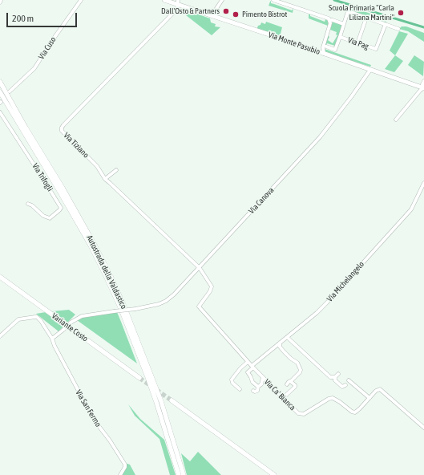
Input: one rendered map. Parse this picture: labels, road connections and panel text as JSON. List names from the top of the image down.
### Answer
{
  "streets": {
    "highway": ["Autostrada della Valdastico", "Variante Costo"],
    "main road": ["Via Monte Pasubio"],
    "street": [
      "Via Pag",
      "Via Cuso",
      "Via Tiziano",
      "Via Trifogli",
      "Via Canova",
      "Via Michelangelo",
      "Via Ca' Bianca",
      "Via San Fermo"
    ]
  },
  "crossings": [
    ["Via Monte Pasubio", "Via Tiziano"],
    ["Via Monte Pasubio", "Via Canova"],
    ["Via Tiziano", "Via Canova"],
    ["Via Tiziano", "Via Ca' Bianca"],
    ["Via Canova", "Via Ca' Bianca"],
    ["Via Canova", "Via San Fermo"],
    ["Via Michelangelo", "Via Ca' Bianca"]
  ],
  "places": ["Dall'Osto & Partners", "Scuola Primaria \"Carla Liliana Martini\"", "Pimento Bistrot"],
  "scale_bar": "200 m"
}
